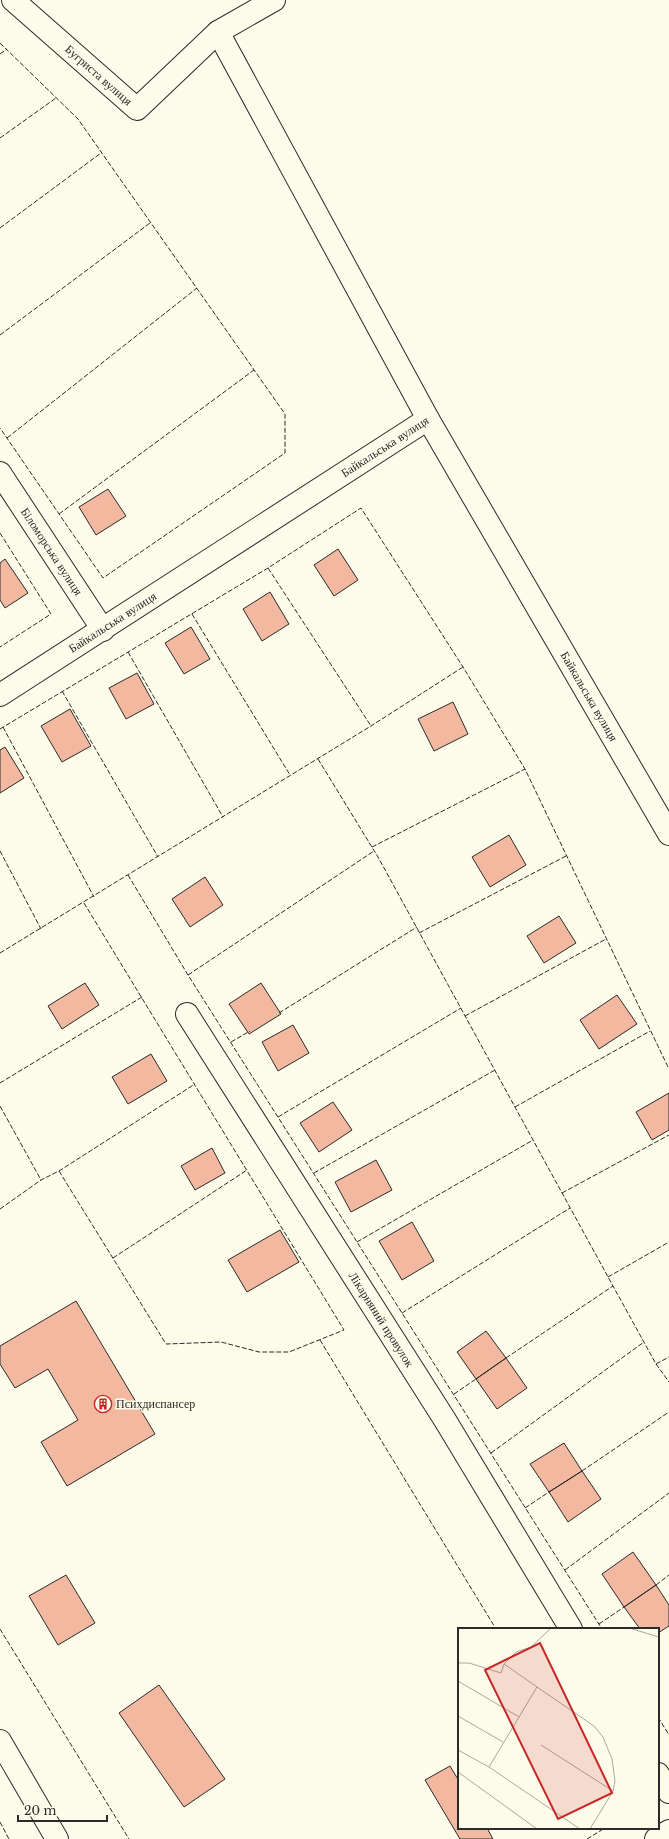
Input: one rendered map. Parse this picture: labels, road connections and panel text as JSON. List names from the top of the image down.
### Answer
{
  "streets": {
    "street": [
      "Бугриста вулиця",
      "Байкальська вулиця",
      "Біломорська вулиця",
      "Лікарняний провулок"
    ]
  },
  "crossings": [
    ["Байкальська вулиця", "Біломорська вулиця"]
  ],
  "places": {
    "building": ["Психдиспансер"]
  },
  "scale_bar": "20 m"
}
